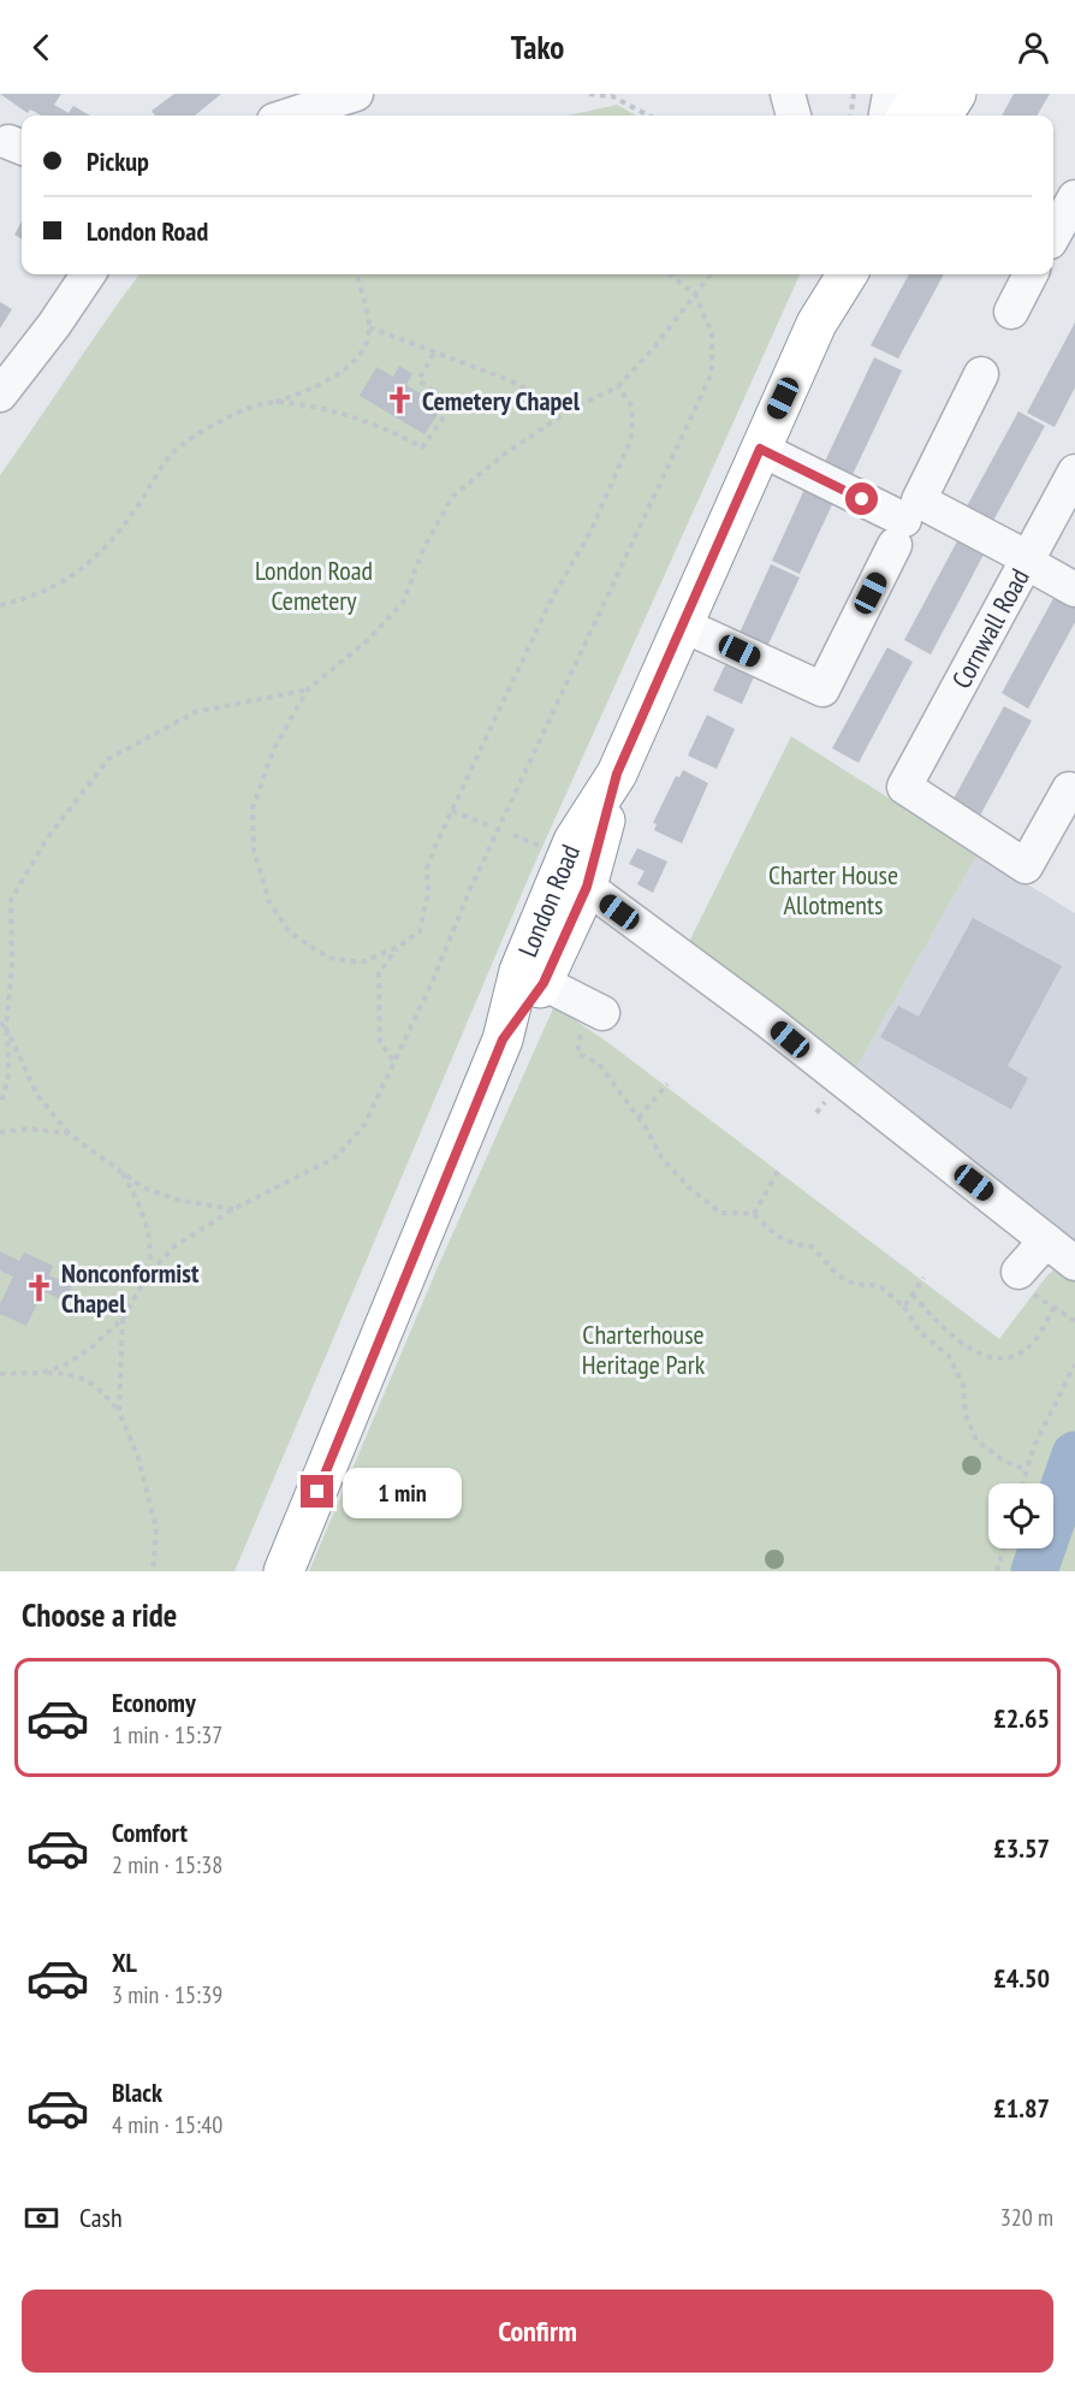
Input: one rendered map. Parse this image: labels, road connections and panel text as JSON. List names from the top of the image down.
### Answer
{
  "streets": {
    "highway": ["London Road"],
    "street": ["Cornwall Road"]
  },
  "parks": ["London Road Cemetery", "Charter House Allotments", "Charterhouse Heritage Park"],
  "places": {
    "church": ["Cemetery Chapel", "Nonconformist Chapel"]
  },
  "page": {
    "header": "Tako",
    "banner": ["Pickup", "London Road"],
    "bubble": "1 min",
    "heading": "Choose a ride",
    "list": [
      {
        "name": "Economy",
        "note": "1 min · 15:37",
        "value": "£2.65"
      },
      {
        "name": "Comfort",
        "note": "2 min · 15:38",
        "value": "£3.57"
      },
      {
        "name": "XL",
        "note": "3 min · 15:39",
        "value": "£4.50"
      },
      {
        "name": "Black",
        "note": "4 min · 15:40",
        "value": "£1.87"
      }
    ],
    "pay": ["Cash", "320 m"],
    "buttons": "Confirm"
  }
}
